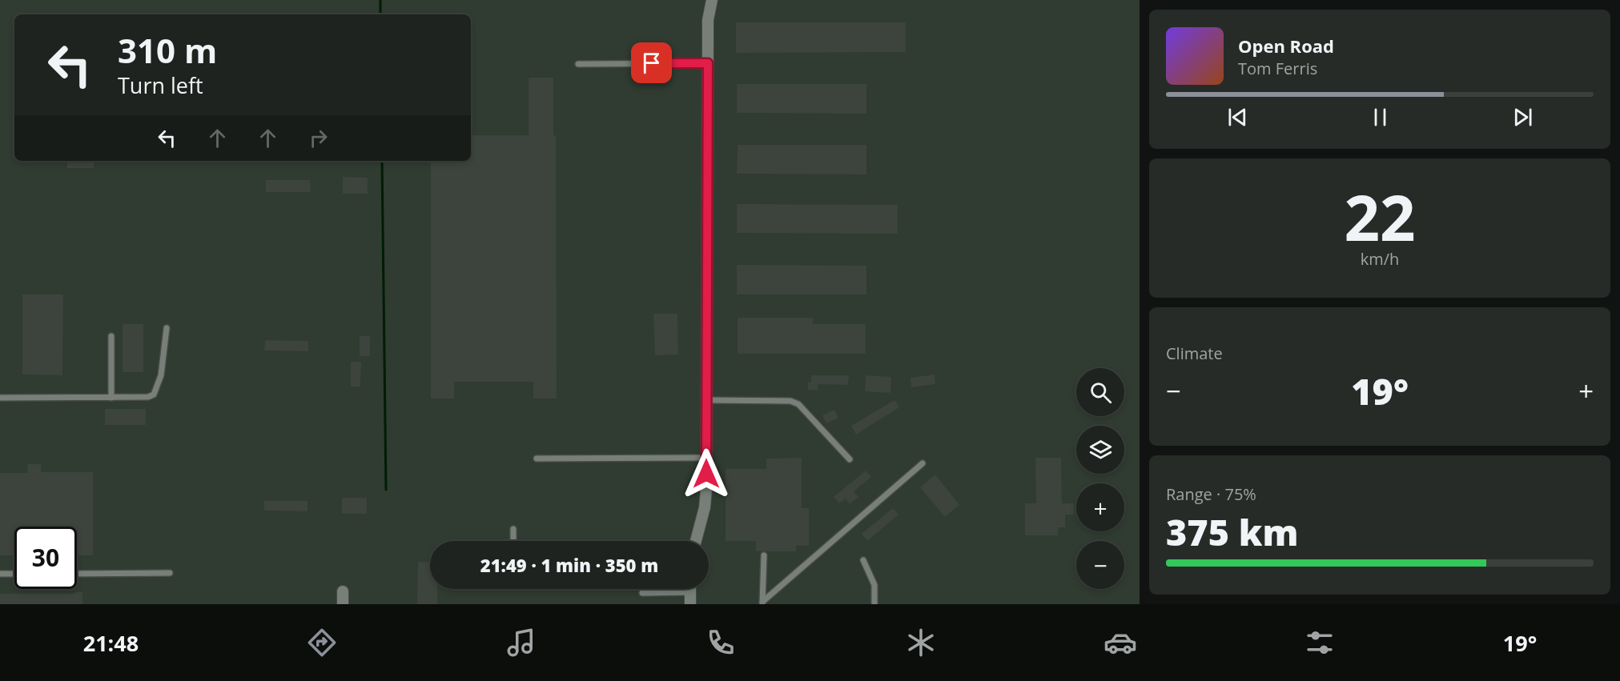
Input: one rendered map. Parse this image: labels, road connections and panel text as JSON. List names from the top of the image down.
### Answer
{
  "page": {
    "turn": ["310 m", "Turn left"],
    "song": ["Open Road", "Tom Ferris"],
    "tile": [
      ["22", "km/h"],
      "Climate",
      ["Range · 75%", "375 km"]
    ],
    "map_buttons": ["+", "−"],
    "heat": ["−", "19°", "+"],
    "limit": "30",
    "trip": "21:49 · 1 min · 350 m",
    "tabs": ["21:48", "19°"]
  }
}
